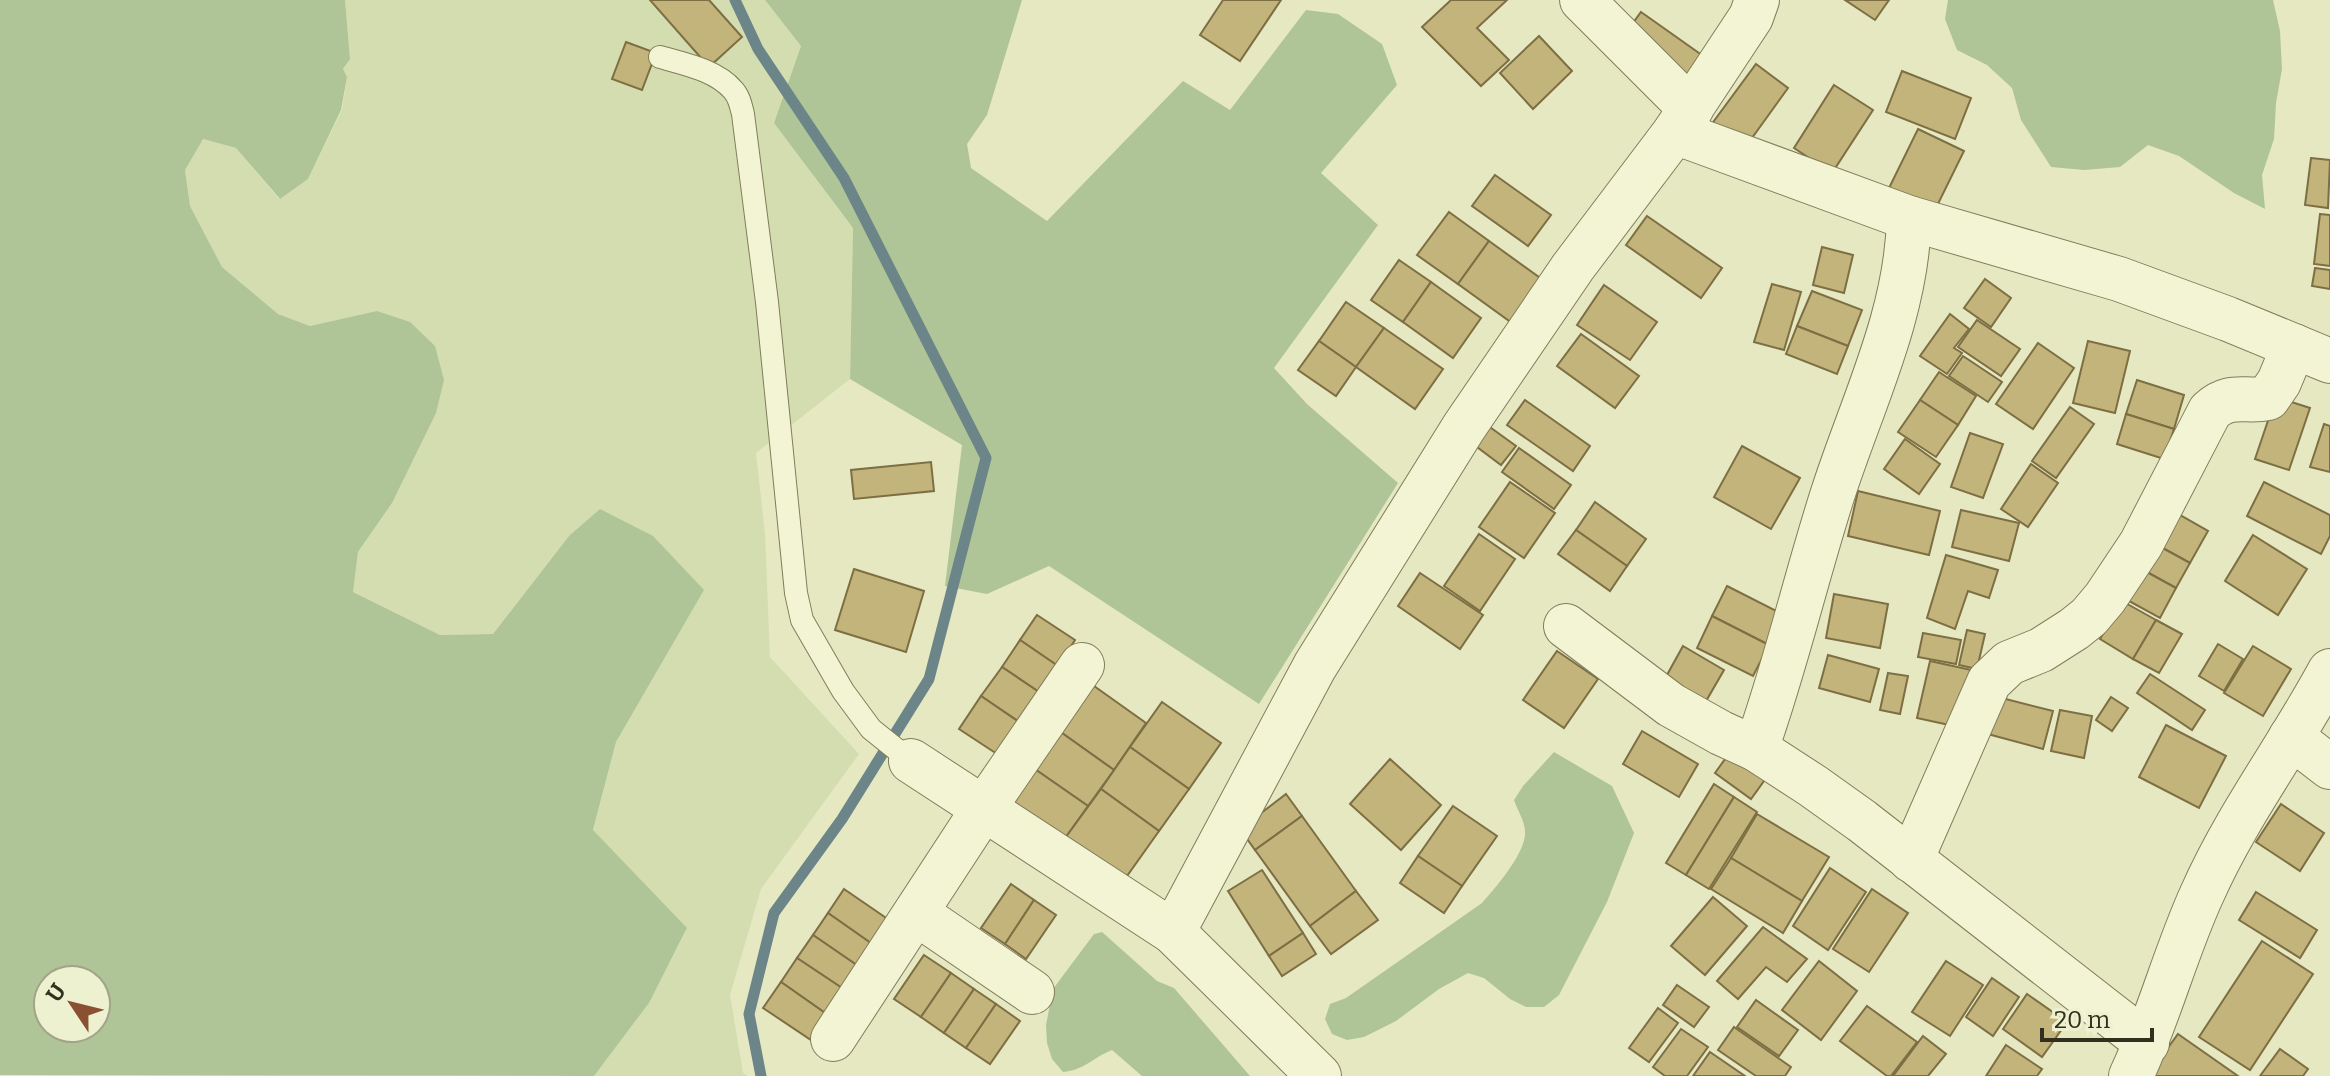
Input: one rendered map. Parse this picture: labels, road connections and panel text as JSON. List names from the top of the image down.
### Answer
{
  "scale_bar": "20 m",
  "north": "top left"
}
